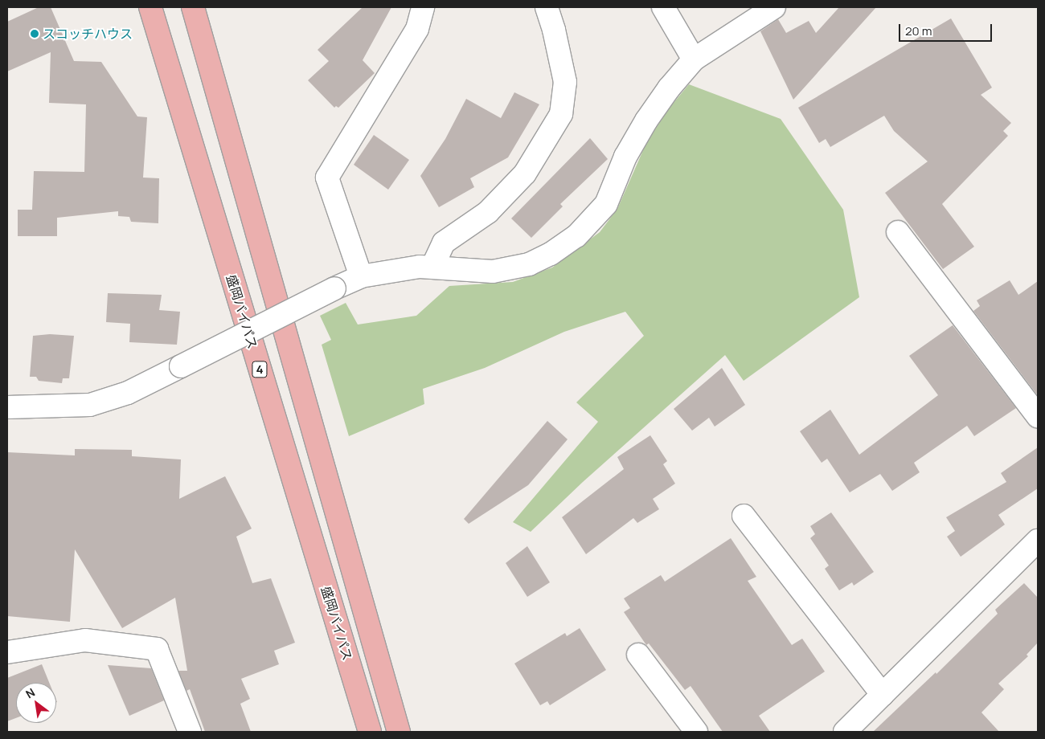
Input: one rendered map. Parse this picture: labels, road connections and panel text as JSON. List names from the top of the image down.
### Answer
{
  "streets": {
    "highway": ["盛岡バイパス", "4"]
  },
  "places": ["スコッチハウス"],
  "scale_bar": "20 m",
  "north": "top left"
}
